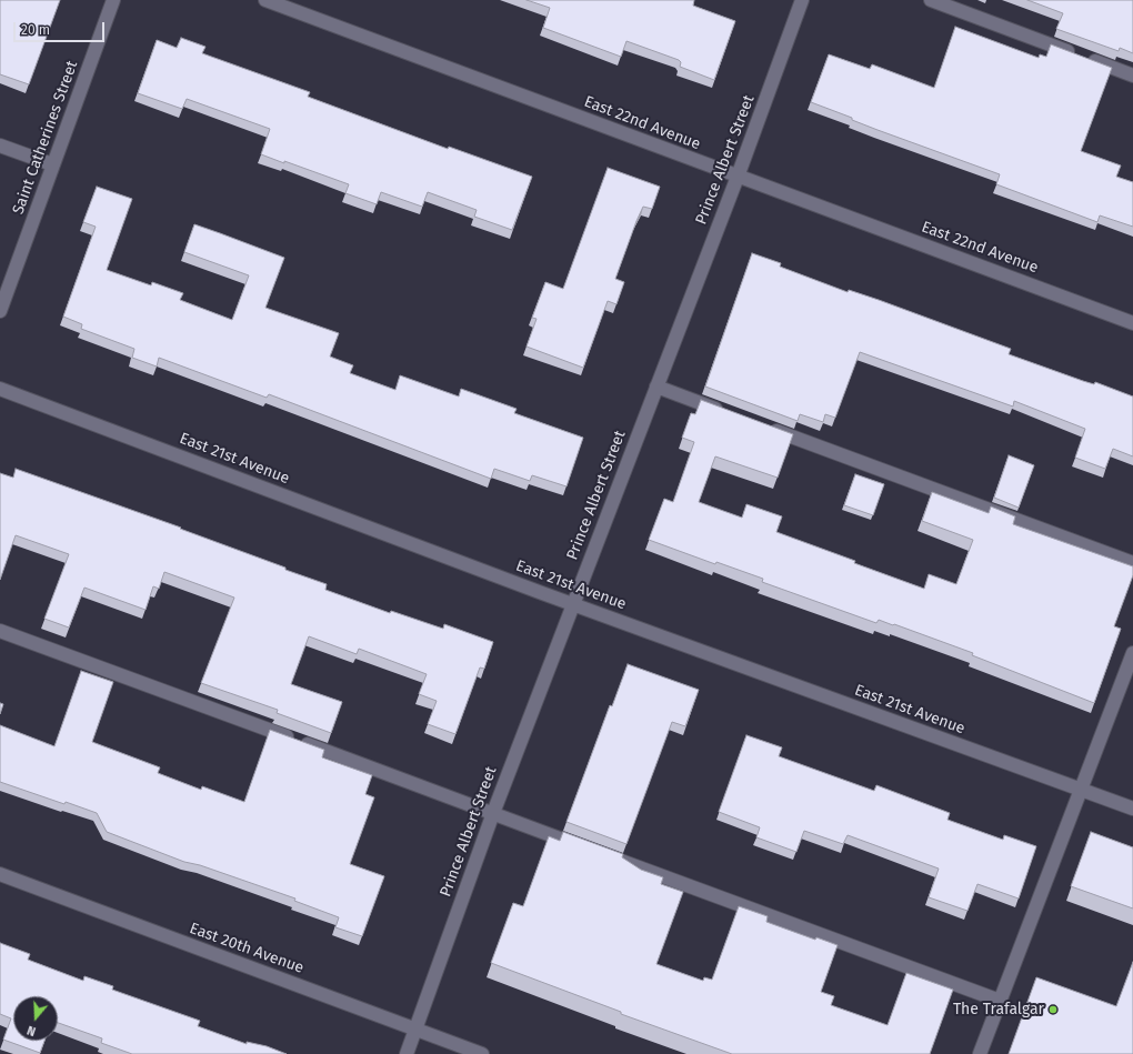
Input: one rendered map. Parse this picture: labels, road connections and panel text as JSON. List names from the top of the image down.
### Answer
{
  "streets": {
    "street": [
      "East 22nd Avenue",
      "Saint Catherines Street",
      "Prince Albert Street",
      "East 21st Avenue",
      "East 20th Avenue"
    ]
  },
  "crossings": [
    ["East 22nd Avenue", "Prince Albert Street"],
    ["Prince Albert Street", "East 21st Avenue"],
    ["Prince Albert Street", "East 20th Avenue"]
  ],
  "places": ["The Trafalgar"],
  "scale_bar": "20 m",
  "north": "bottom"
}
